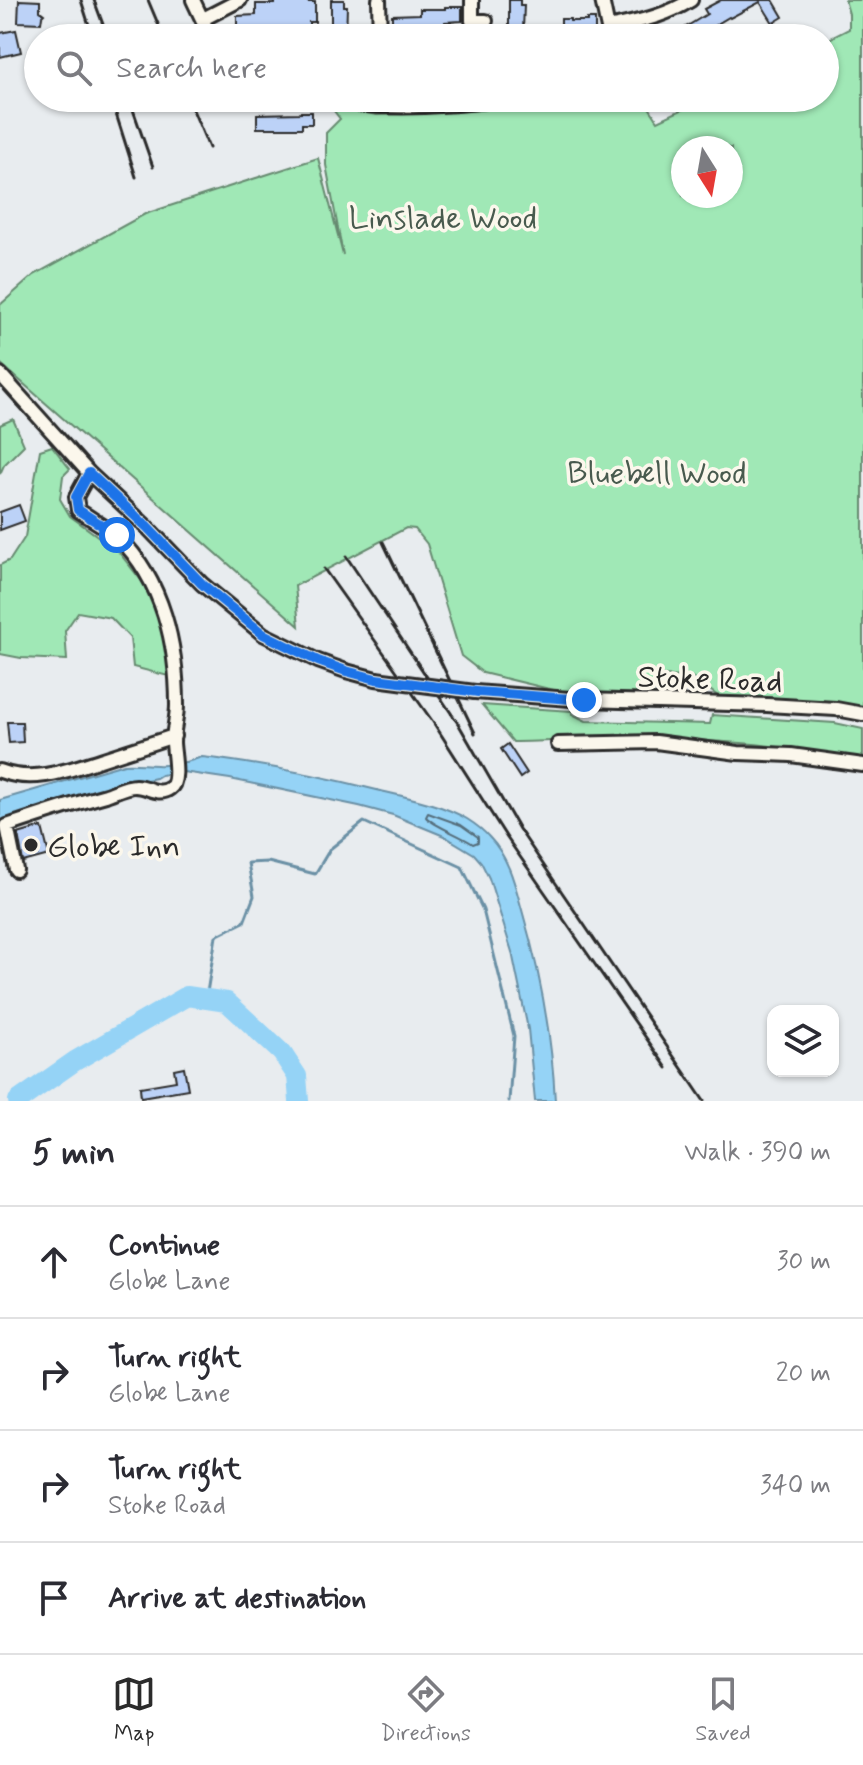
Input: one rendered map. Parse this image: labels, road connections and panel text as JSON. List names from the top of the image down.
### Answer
{
  "streets": {
    "street": ["Stoke Road"]
  },
  "parks": ["Linslade Wood", "Bluebell Wood"],
  "places": ["Globe Inn"],
  "north": "bottom",
  "page": {
    "search": "Search here",
    "heading": ["5 min", "Walk · 390 m"],
    "list": [
      ["Continue", "Globe Lane", "30 m"],
      ["Turn right", "Globe Lane", "20 m"],
      ["Turn right", "Stoke Road", "340 m"],
      "Arrive at destination"
    ],
    "nav": ["Map", "Directions", "Saved"]
  }
}
